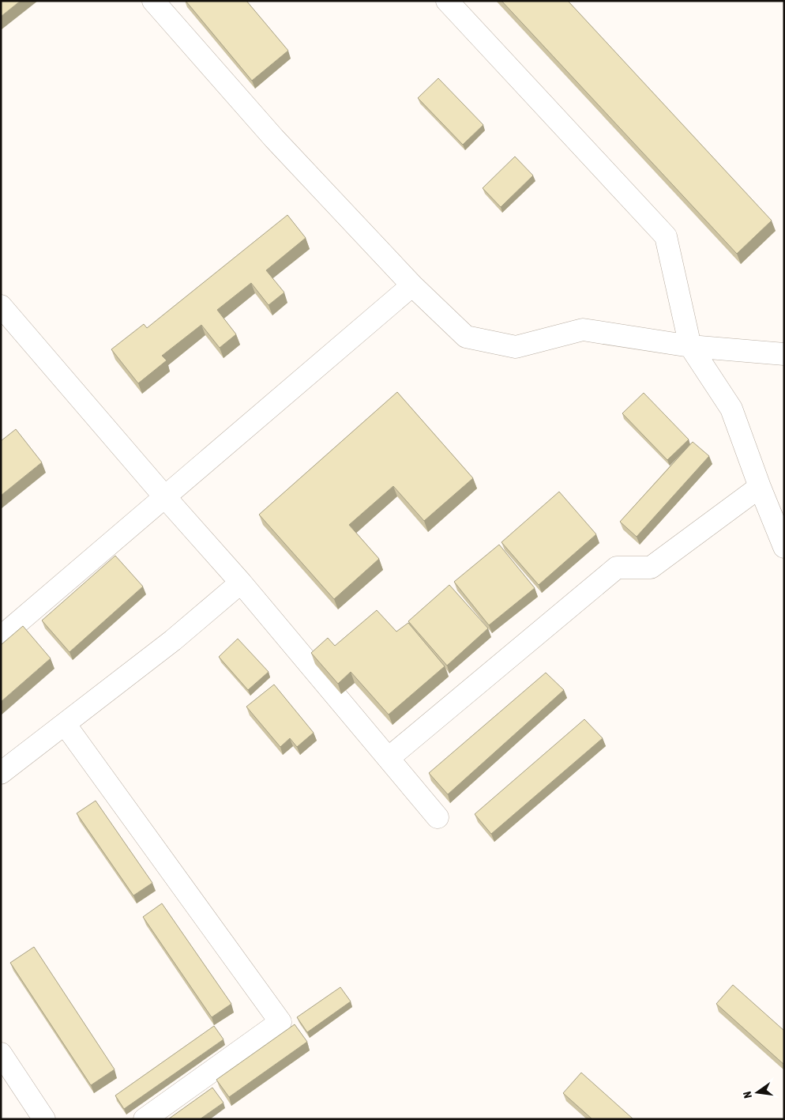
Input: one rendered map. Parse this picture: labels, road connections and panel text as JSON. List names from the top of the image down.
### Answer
{
  "north": "left"
}
